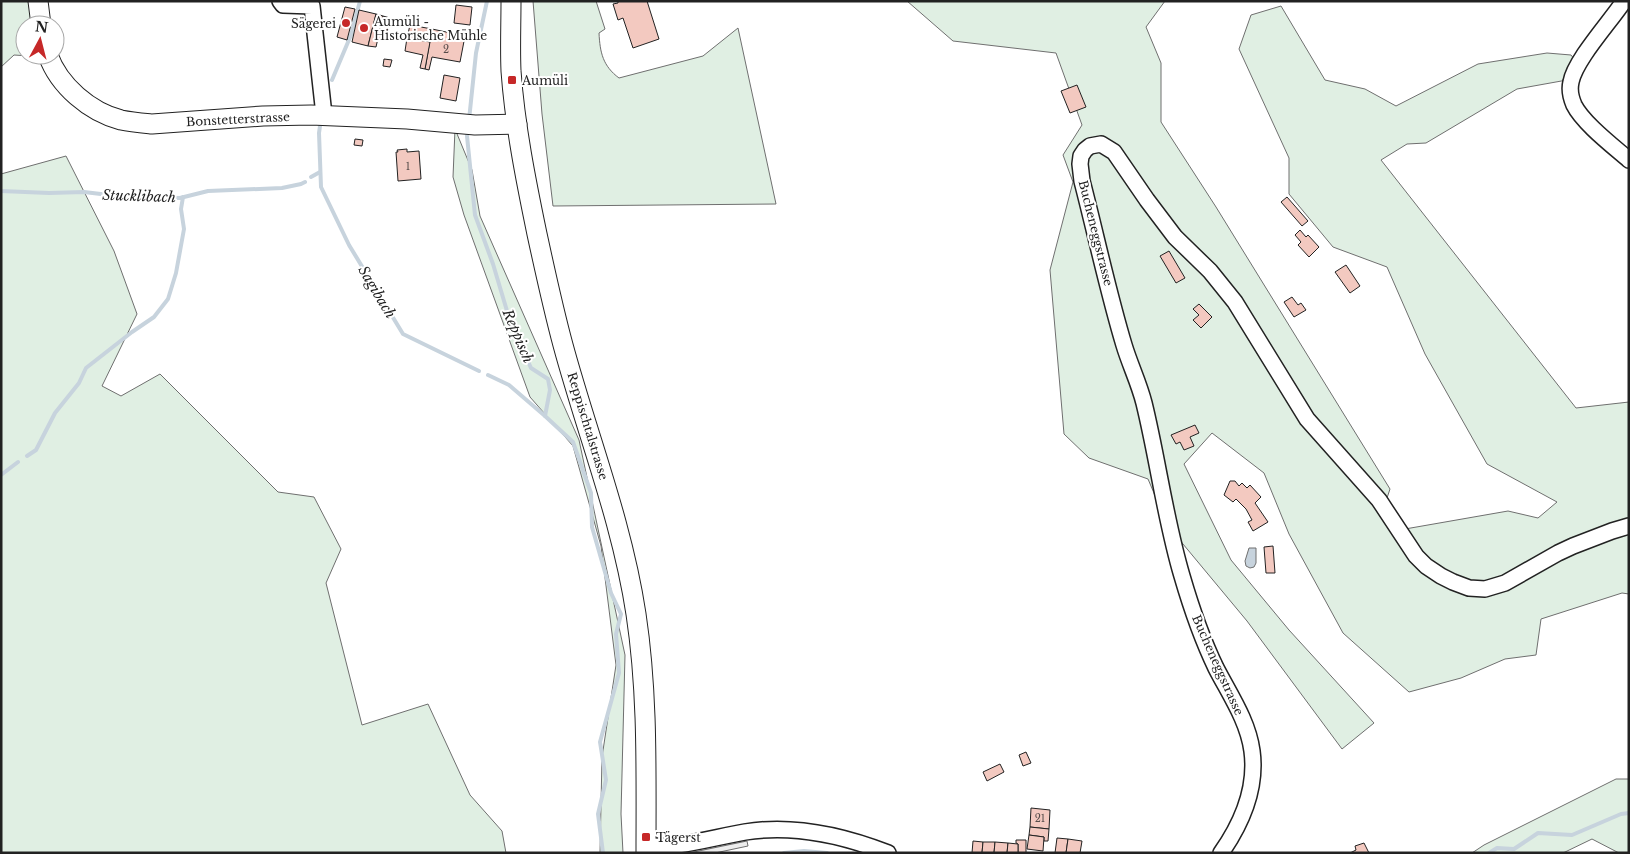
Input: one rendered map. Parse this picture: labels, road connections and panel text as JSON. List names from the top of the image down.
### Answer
{
  "streets": {
    "main road": ["Bonstetterstrasse", "Reppischtalstrasse"],
    "street": ["Bucheneggstrasse"]
  },
  "crossings": [
    ["Bonstetterstrasse", "Reppischtalstrasse"]
  ],
  "water": ["Stucklibach", "Sagibach", "Reppisch"],
  "places": {
    "other": ["Sägerei", "Aumüli - Historische Mühle"],
    "transit": ["Aumüli", "Tägerst"]
  },
  "house_numbers": ["2", "1", "21"],
  "north": "top"
}
